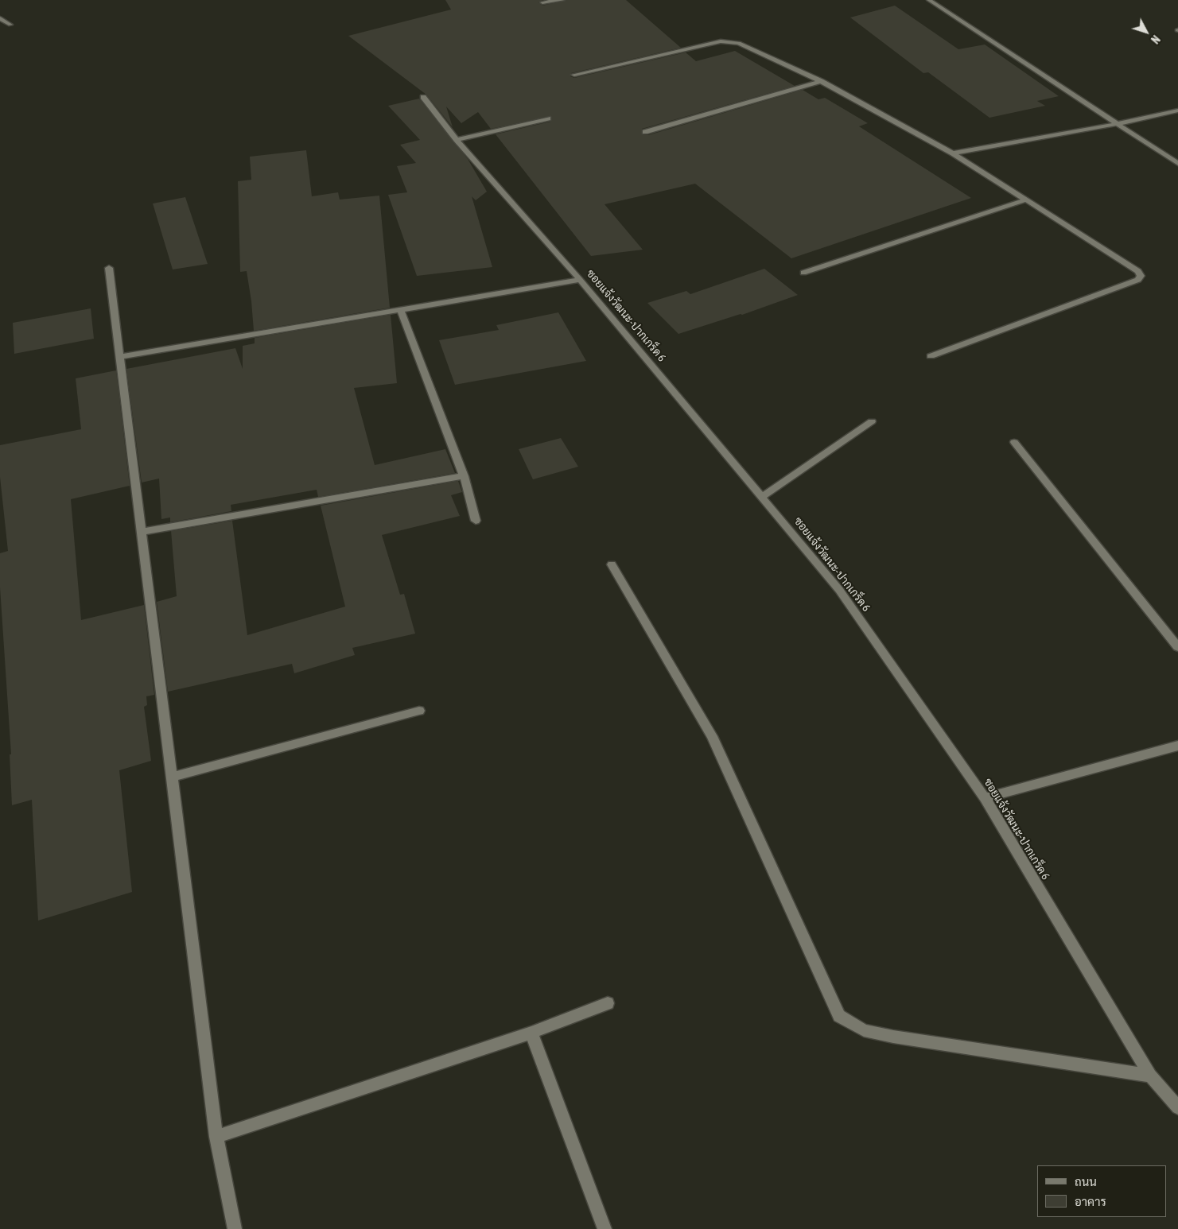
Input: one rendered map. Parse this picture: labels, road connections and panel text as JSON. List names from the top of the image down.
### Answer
{
  "streets": {
    "street": ["ซอยแจ้งวัฒนะ-ปากเกร็ด 6"]
  },
  "legend": ["ถนน", "อาคาร"],
  "north": "bottom right"
}
